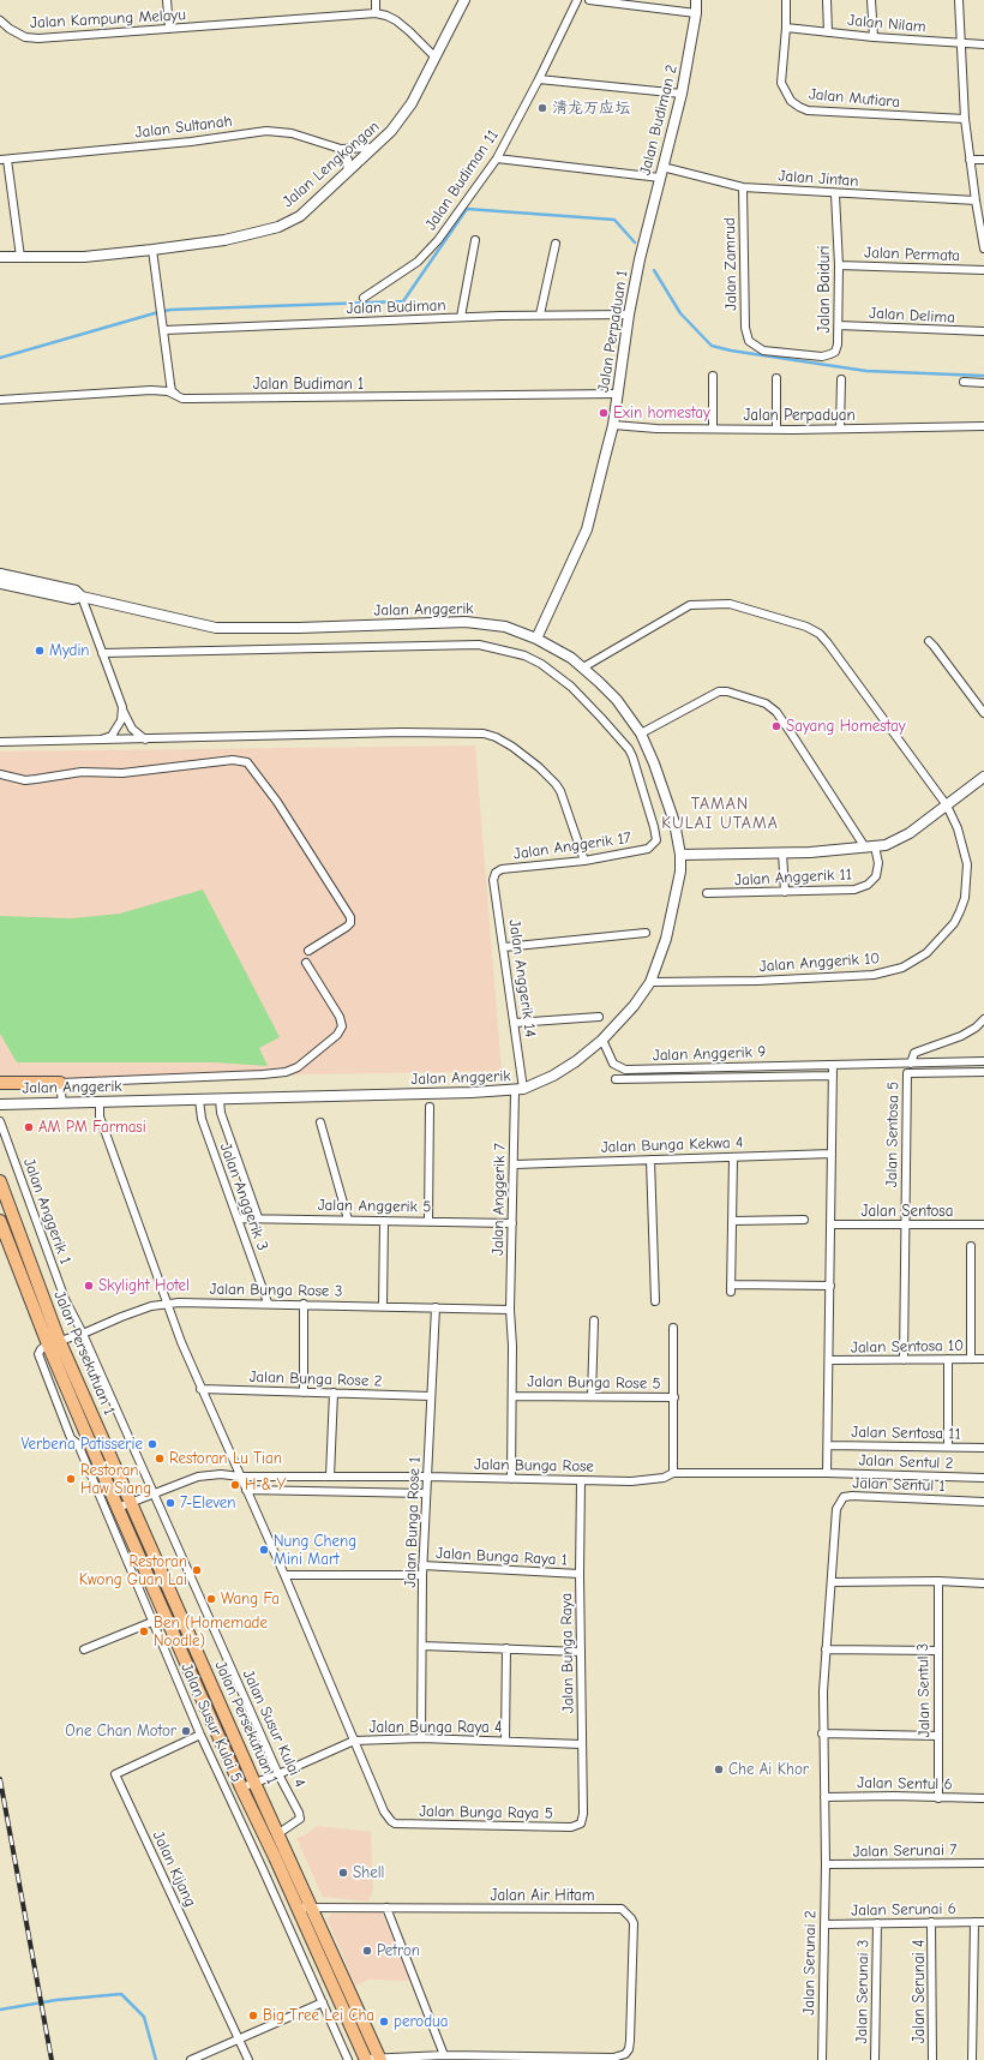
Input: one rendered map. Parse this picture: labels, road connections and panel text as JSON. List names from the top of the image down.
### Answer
{
  "streets": {
    "highway": ["Jalan Persekutuan 1"],
    "street": [
      "Jalan Kampung Melayu",
      "Jalan Nilam",
      "Jalan Mutiara",
      "Jalan Budiman 2",
      "Jalan Sultanah",
      "Jalan Lengkongan",
      "Jalan Jintan",
      "Jalan Budiman 11",
      "Jalan Permata",
      "Jalan Zamrud",
      "Jalan Baiduri",
      "Jalan Budiman",
      "Jalan Delima",
      "Jalan Perpaduan 1",
      "Jalan Budiman 1",
      "Jalan Perpaduan",
      "Jalan Anggerik",
      "Jalan Anggerik 17",
      "Jalan Anggerik 11",
      "Jalan Anggerik 10",
      "Jalan Anggerik 14",
      "Jalan Anggerik 9",
      "Jalan Sentosa 5",
      "Jalan Bunga Kekwa 4",
      "Jalan Anggerik 3",
      "Jalan Anggerik 7",
      "Jalan Anggerik 5",
      "Jalan Anggerik 1",
      "Jalan Sentosa",
      "Jalan Bunga Rose 3",
      "Jalan Sentosa 10",
      "Jalan Bunga Rose 2",
      "Jalan Bunga Rose 5",
      "Jalan Sentosa 11",
      "Jalan Sentul 2",
      "Jalan Bunga Rose",
      "Jalan Sentul 1",
      "Jalan Bunga Rose 1",
      "Jalan Bunga Raya 1",
      "Jalan Bunga Raya",
      "Jalan Sentul 3",
      "Jalan Susur Kulai 5",
      "Jalan Bunga Raya 4",
      "Jalan Susur Kulai 4",
      "Jalan Sentul 6",
      "Jalan Bunga Raya 5",
      "Jalan Serunai 7",
      "Jalan Kijang",
      "Jalan Air Hitam",
      "Jalan Serunai 6",
      "Jalan Serunai 2",
      "Jalan Serunai 3",
      "Jalan Serunai 4"
    ]
  },
  "crossings": [
    ["Jalan Kampung Melayu", "Jalan Lengkongan"],
    ["Jalan Nilam", "Jalan Mutiara"],
    ["Jalan Budiman 2", "Jalan Jintan"],
    ["Jalan Budiman 2", "Jalan Perpaduan 1"],
    ["Jalan Sultanah", "Jalan Lengkongan"],
    ["Jalan Jintan", "Jalan Zamrud"],
    ["Jalan Jintan", "Jalan Baiduri"],
    ["Jalan Permata", "Jalan Baiduri"],
    ["Jalan Zamrud", "Jalan Baiduri"],
    ["Jalan Baiduri", "Jalan Delima"],
    ["Jalan Budiman", "Jalan Perpaduan 1"],
    ["Jalan Perpaduan 1", "Jalan Budiman 1"],
    ["Jalan Perpaduan 1", "Jalan Perpaduan"],
    ["Jalan Perpaduan 1", "Jalan Anggerik"],
    ["Jalan Anggerik", "Jalan Anggerik 11"],
    ["Jalan Anggerik", "Jalan Anggerik 10"],
    ["Jalan Anggerik", "Jalan Anggerik 14"],
    ["Jalan Anggerik", "Jalan Anggerik 9"],
    ["Jalan Anggerik", "Jalan Anggerik 3"],
    ["Jalan Anggerik", "Jalan Anggerik 7"],
    ["Jalan Anggerik 17", "Jalan Anggerik 14"],
    ["Jalan Anggerik 14", "Jalan Anggerik 7"],
    ["Jalan Sentosa 5", "Jalan Sentosa"],
    ["Jalan Sentosa 5", "Jalan Sentosa 10"],
    ["Jalan Bunga Kekwa 4", "Jalan Anggerik 7"],
    ["Jalan Anggerik 3", "Jalan Anggerik 5"],
    ["Jalan Anggerik 3", "Jalan Bunga Rose 3"],
    ["Jalan Anggerik 7", "Jalan Anggerik 5"],
    ["Jalan Anggerik 7", "Jalan Bunga Rose 3"],
    ["Jalan Anggerik 7", "Jalan Bunga Rose 5"],
    ["Jalan Anggerik 7", "Jalan Bunga Rose"],
    ["Jalan Anggerik 1", "Jalan Bunga Rose 3"],
    ["Jalan Anggerik 1", "Jalan Bunga Rose"],
    ["Jalan Anggerik 1", "Jalan Susur Kulai 4"],
    ["Jalan Bunga Rose 3", "Jalan Persekutuan 1"],
    ["Jalan Bunga Rose 3", "Jalan Bunga Rose 1"],
    ["Jalan Persekutuan 1", "Jalan Bunga Rose"],
    ["Jalan Persekutuan 1", "Jalan Susur Kulai 5"],
    ["Jalan Persekutuan 1", "Jalan Bunga Raya 4"],
    ["Jalan Persekutuan 1", "Jalan Susur Kulai 4"],
    ["Jalan Persekutuan 1", "Jalan Air Hitam"],
    ["Jalan Bunga Rose 2", "Jalan Bunga Rose 1"],
    ["Jalan Sentul 2", "Jalan Bunga Rose"],
    ["Jalan Bunga Rose", "Jalan Bunga Rose 1"],
    ["Jalan Bunga Rose", "Jalan Bunga Raya"],
    ["Jalan Bunga Rose", "Jalan Susur Kulai 4"],
    ["Jalan Sentul 1", "Jalan Serunai 2"],
    ["Jalan Bunga Rose 1", "Jalan Bunga Raya 1"],
    ["Jalan Bunga Rose 1", "Jalan Bunga Raya 4"],
    ["Jalan Bunga Raya 1", "Jalan Bunga Raya"],
    ["Jalan Bunga Raya", "Jalan Bunga Raya 4"],
    ["Jalan Bunga Raya", "Jalan Bunga Raya 5"],
    ["Jalan Sentul 3", "Jalan Sentul 6"],
    ["Jalan Susur Kulai 5", "Jalan Kijang"],
    ["Jalan Bunga Raya 4", "Jalan Susur Kulai 4"],
    ["Jalan Bunga Raya 4", "Jalan Bunga Raya 5"],
    ["Jalan Sentul 6", "Jalan Serunai 2"],
    ["Jalan Serunai 7", "Jalan Serunai 2"],
    ["Jalan Serunai 6", "Jalan Serunai 2"],
    ["Jalan Serunai 6", "Jalan Serunai 3"],
    ["Jalan Serunai 6", "Jalan Serunai 4"]
  ],
  "districts": ["TAMAN KULAI UTAMA"],
  "places": [
    "清龙万应坛",
    "Exin homestay",
    "Mydin",
    "Sayang Homestay",
    "AM PM Farmasi",
    "Skylight Hotel",
    "Verbena Patisserie",
    "Restoran Lu Tian",
    "Restoran Haw Siang",
    "H & Y",
    "7-Eleven",
    "Nung Cheng Mini Mart",
    "Restoran Kwong Guan Lai",
    "Wang Fa",
    "Ben (Homemade Noodle)",
    "One Chan Motor",
    "Che Ai Khor",
    "Shell",
    "Petron",
    "Big Tree Lei Cha",
    "perodua"
  ]
}
